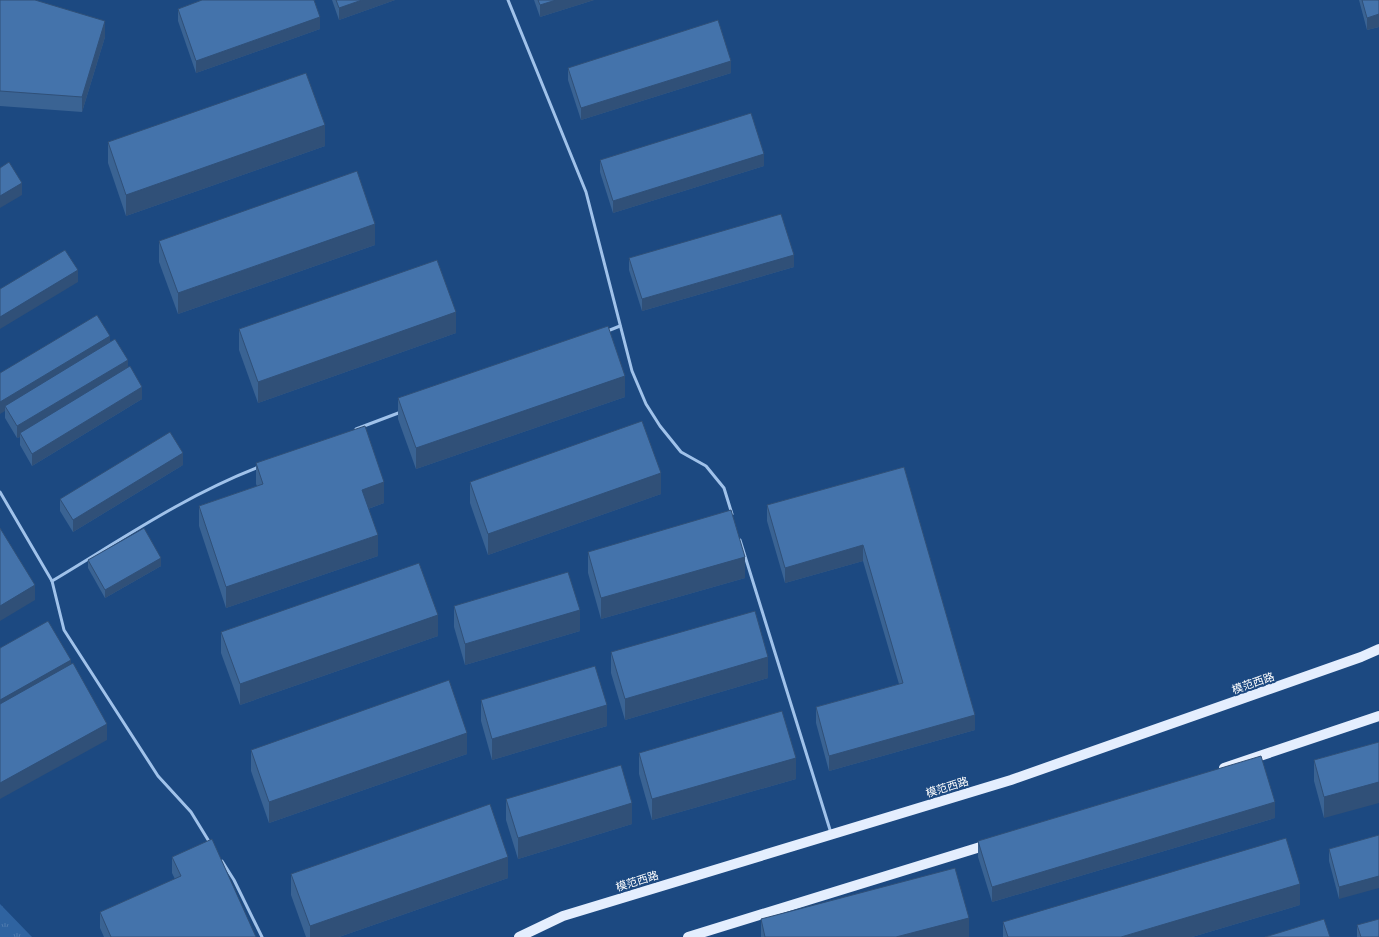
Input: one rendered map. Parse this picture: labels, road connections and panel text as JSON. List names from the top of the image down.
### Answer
{
  "streets": {
    "main road": ["模范西路"]
  }
}
